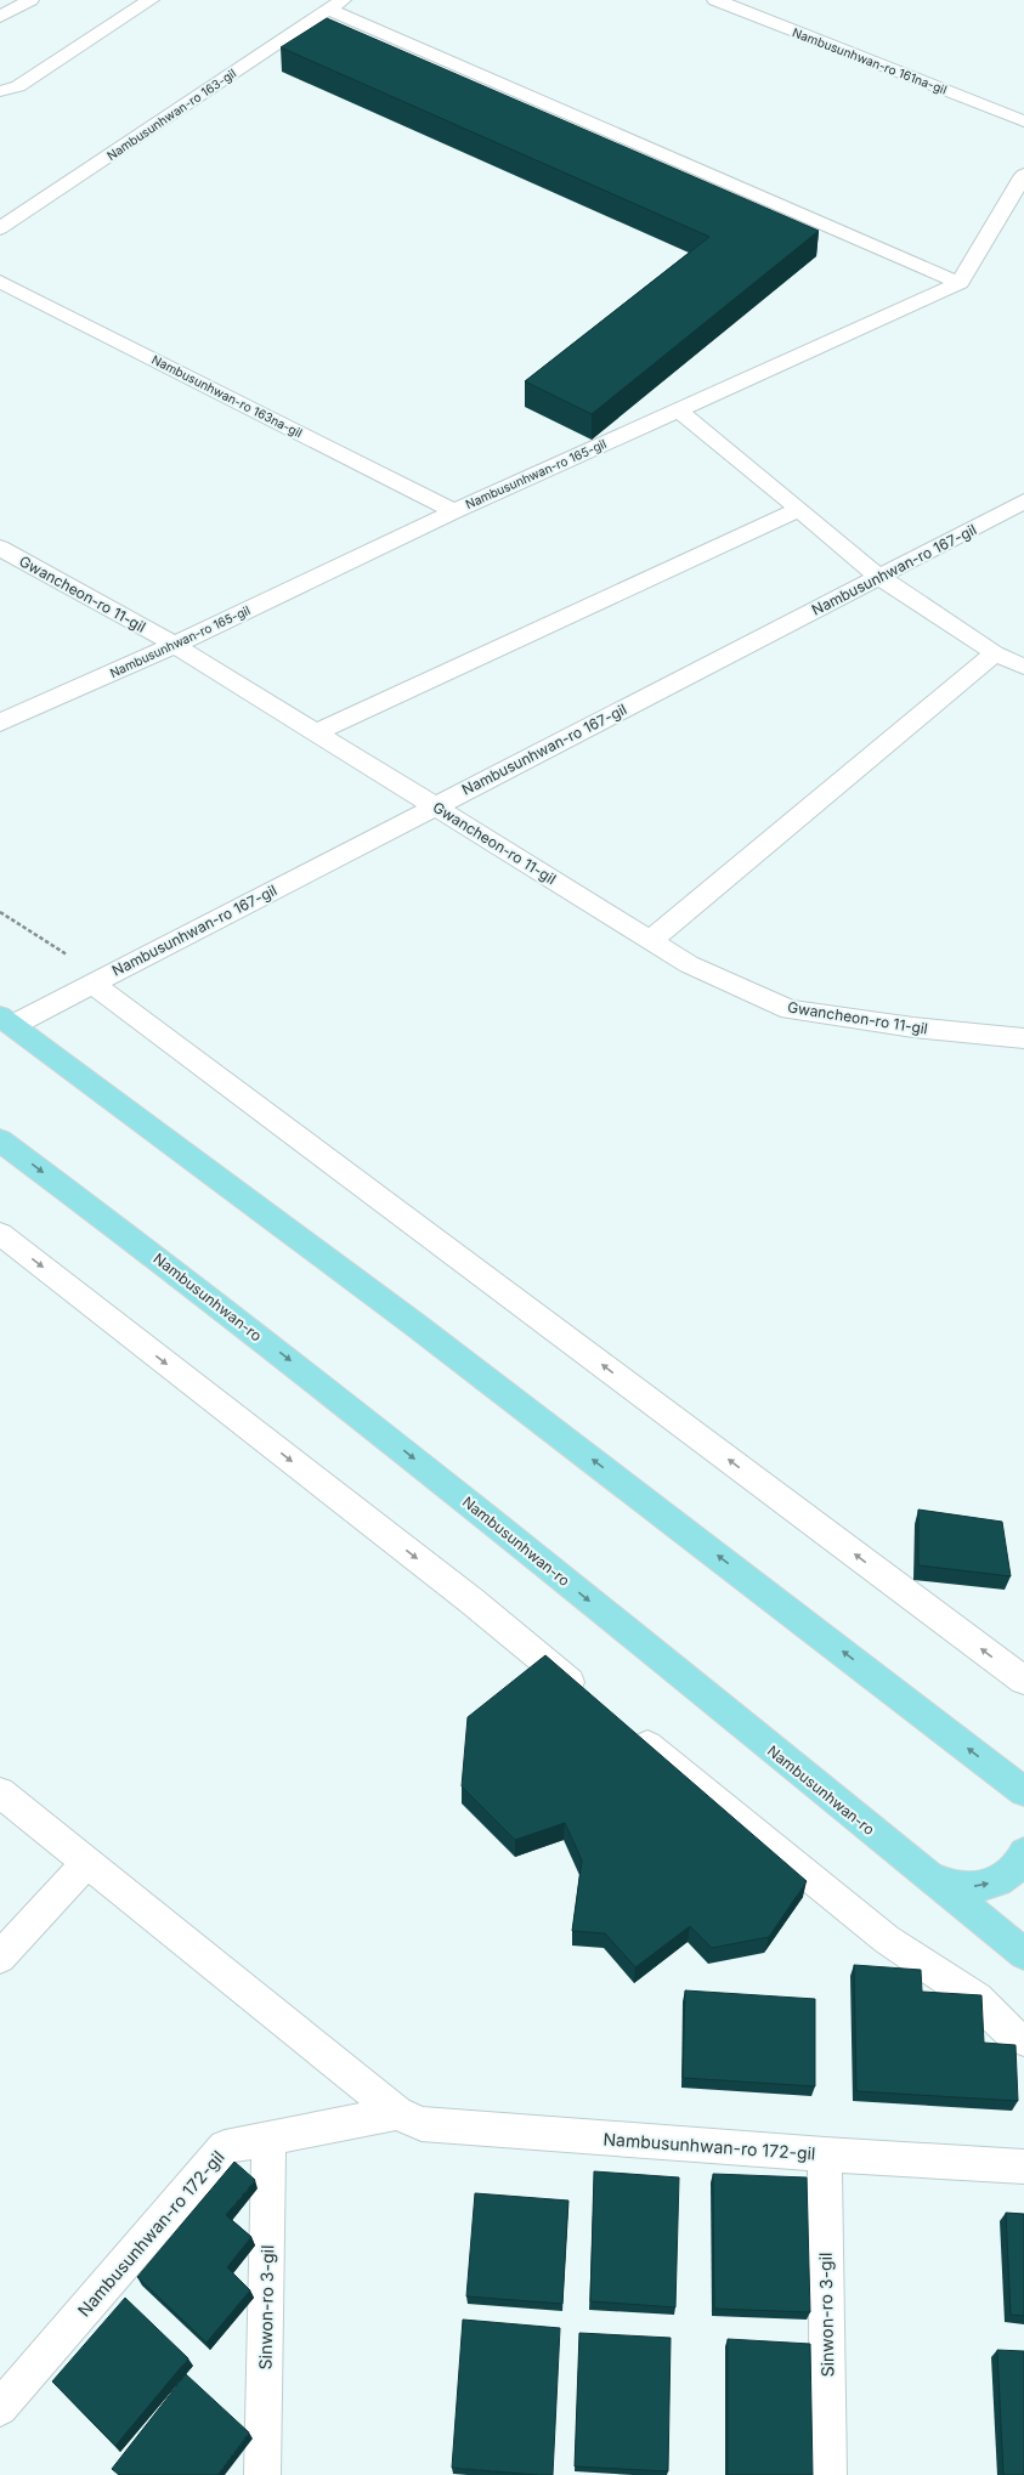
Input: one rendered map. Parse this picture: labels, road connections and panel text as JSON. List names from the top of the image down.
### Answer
{
  "streets": {
    "main road": ["Nambusunhwan-ro"],
    "street": [
      "Nambusunhwan-ro 161na-gil",
      "Nambusunhwan-ro 163-gil",
      "Nambusunhwan-ro 163na-gil",
      "Nambusunhwan-ro 165-gil",
      "Nambusunhwan-ro 167-gil",
      "Gwancheon-ro 11-gil",
      "Nambusunhwan-ro 172-gil",
      "Sinwon-ro 3-gil"
    ]
  },
  "crossings": [
    ["Nambusunhwan-ro 163na-gil", "Nambusunhwan-ro 165-gil"],
    ["Nambusunhwan-ro 165-gil", "Gwancheon-ro 11-gil"],
    ["Nambusunhwan-ro 167-gil", "Gwancheon-ro 11-gil"],
    ["Nambusunhwan-ro 172-gil", "Sinwon-ro 3-gil"]
  ]
}
